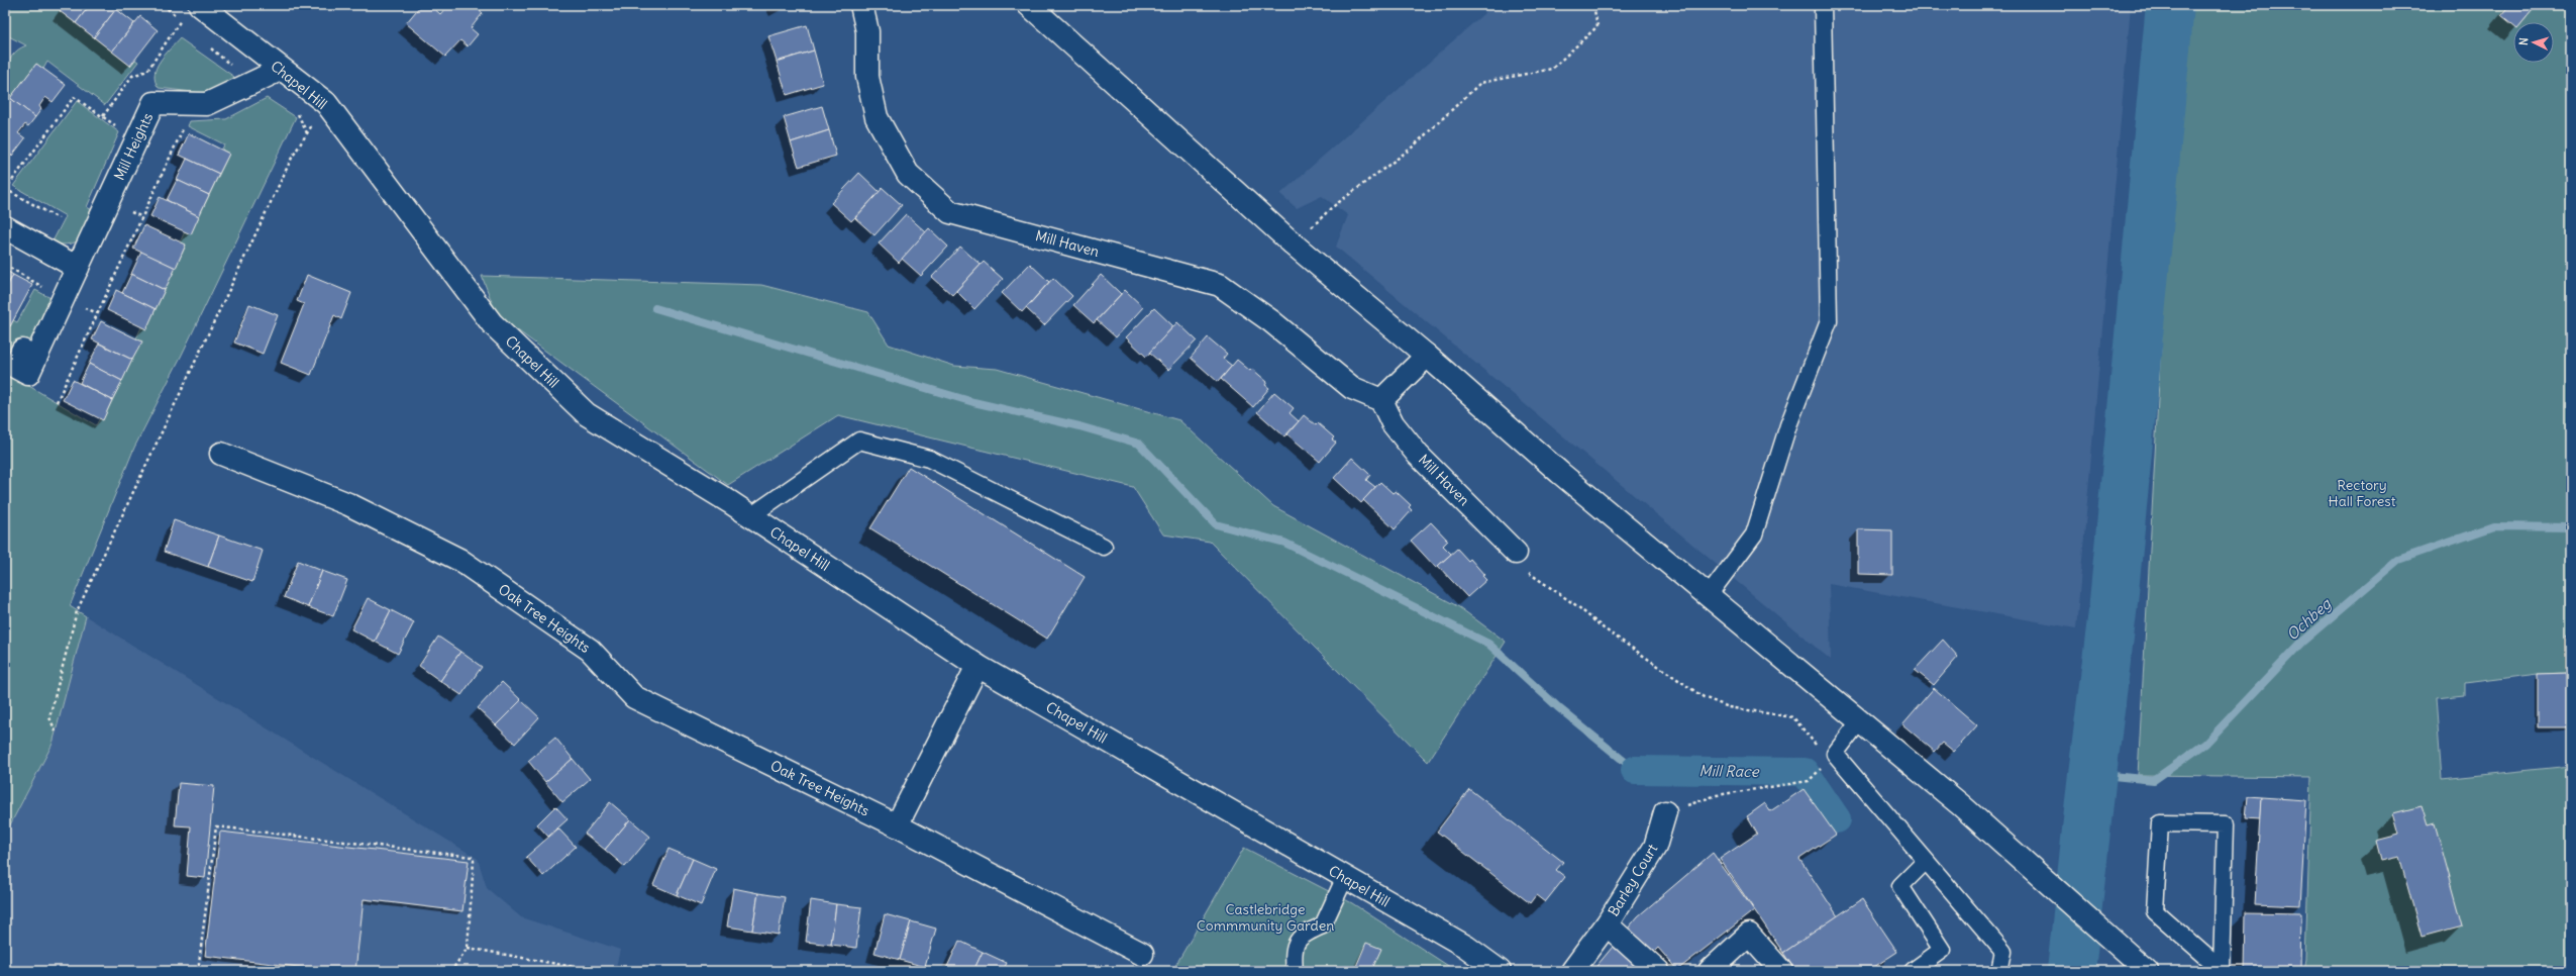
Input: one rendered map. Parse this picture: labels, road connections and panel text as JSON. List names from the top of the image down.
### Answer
{
  "streets": {
    "street": [
      "Chapel Hill",
      "Mill Heights",
      "Mill Haven",
      "Oak Tree Heights",
      "Barley Court"
    ]
  },
  "crossings": [
    ["Chapel Hill", "Mill Heights"]
  ],
  "water": ["Ochbeg", "Mill Race"],
  "parks": ["Rectory Hall Forest", "Castlebridge Commmunity Garden"],
  "north": "left"
}
